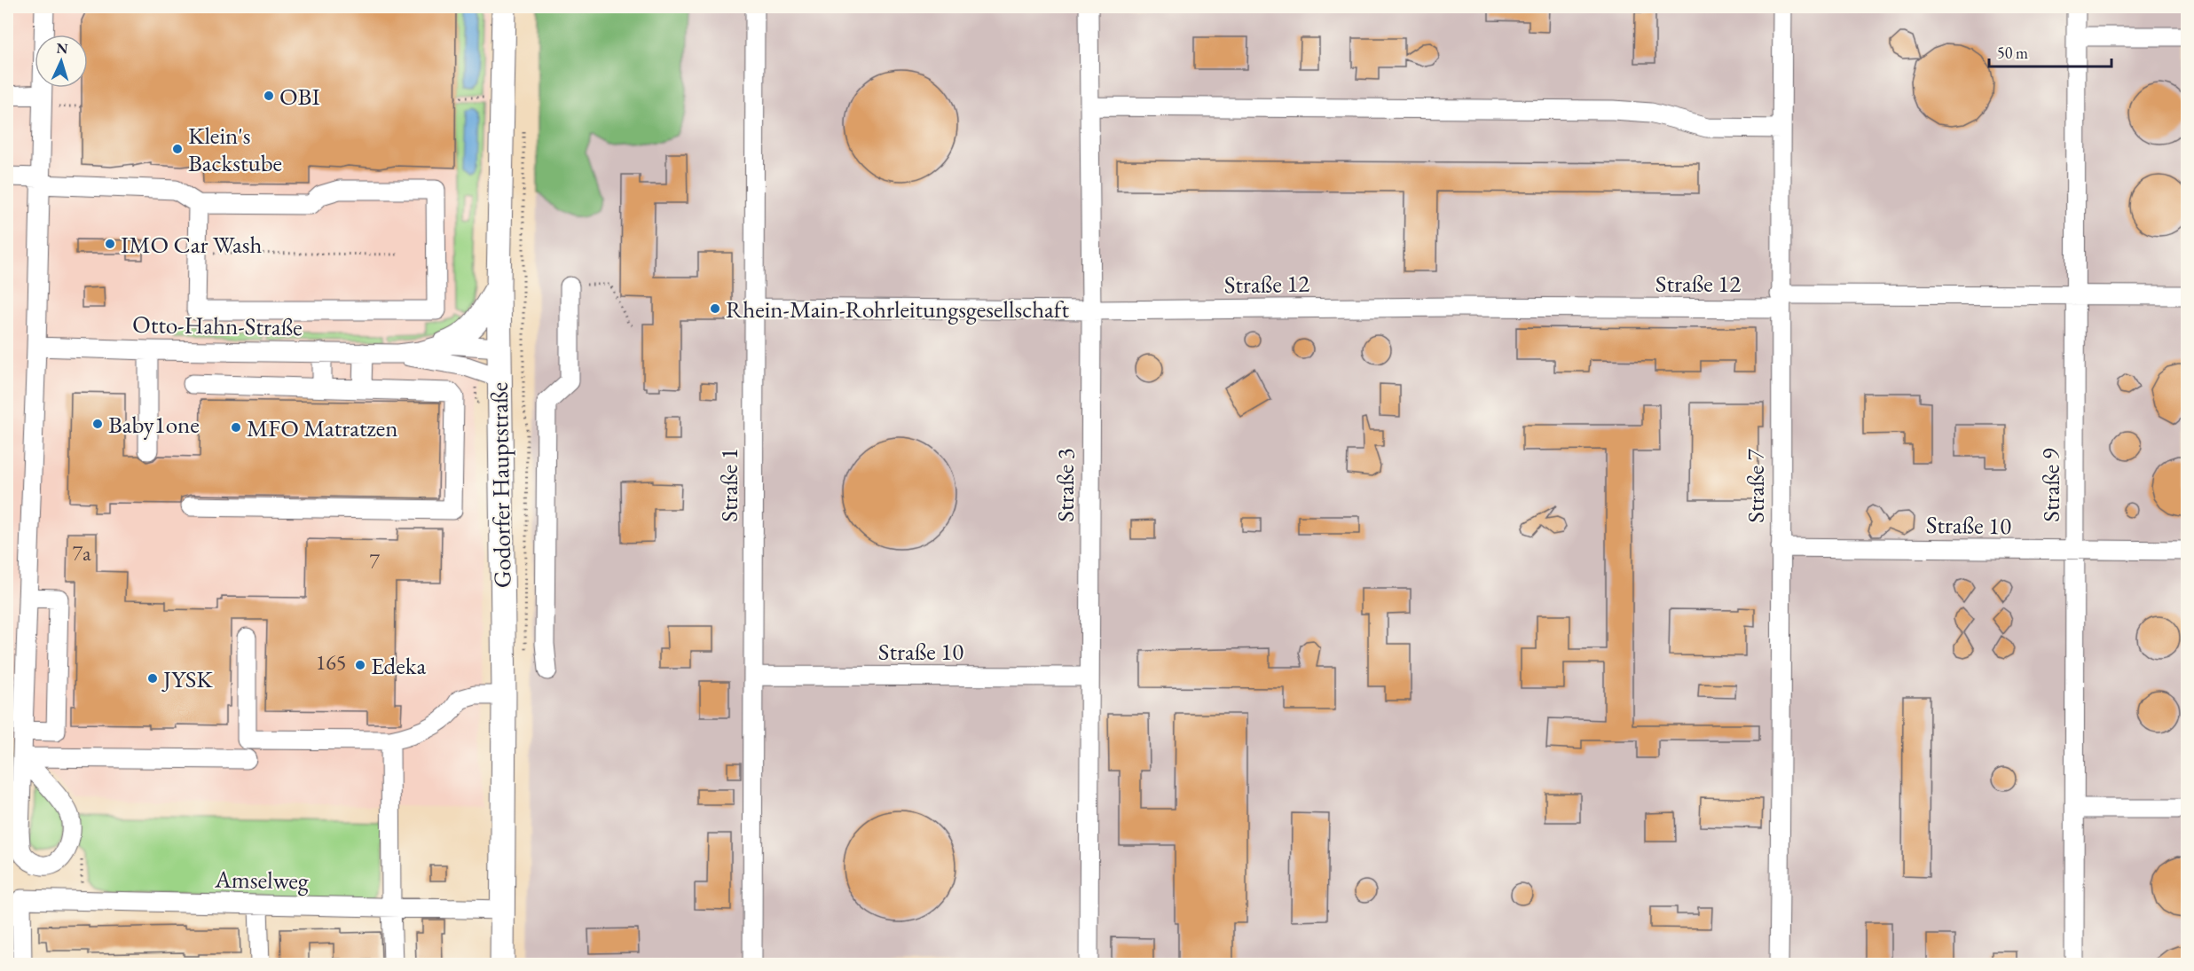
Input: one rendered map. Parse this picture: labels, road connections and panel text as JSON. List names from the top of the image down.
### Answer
{
  "streets": {
    "main road": ["Godorfer Hauptstraße"],
    "street": [
      "Straße 12",
      "Otto-Hahn-Straße",
      "Straße 1",
      "Straße 3",
      "Straße 9",
      "Straße 7",
      "Straße 10",
      "Amselweg"
    ]
  },
  "crossings": [
    ["Straße 12", "Straße 1"],
    ["Straße 12", "Straße 3"],
    ["Straße 12", "Straße 9"],
    ["Straße 12", "Straße 7"],
    ["Otto-Hahn-Straße", "Godorfer Hauptstraße"],
    ["Godorfer Hauptstraße", "Amselweg"],
    ["Straße 1", "Straße 10"],
    ["Straße 3", "Straße 10"],
    ["Straße 9", "Straße 10"],
    ["Straße 7", "Straße 10"]
  ],
  "places": [
    "OBI",
    "Klein's Backstube",
    "IMO Car Wash",
    "Rhein-Main-Rohrleitungsgesellschaft",
    "Baby1one",
    "MFO Matratzen",
    "Edeka",
    "JYSK"
  ],
  "house_numbers": ["7a", "7", "165"],
  "scale_bar": "50 m",
  "north": "top"
}
